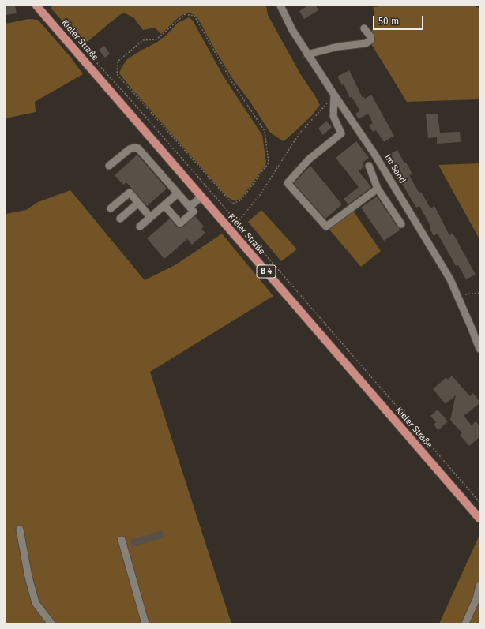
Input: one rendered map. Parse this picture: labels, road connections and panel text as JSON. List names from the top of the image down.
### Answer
{
  "streets": {
    "main road": ["Kieler Straße", "B 4"],
    "street": ["Im Sand"]
  },
  "scale_bar": "50 m"
}
